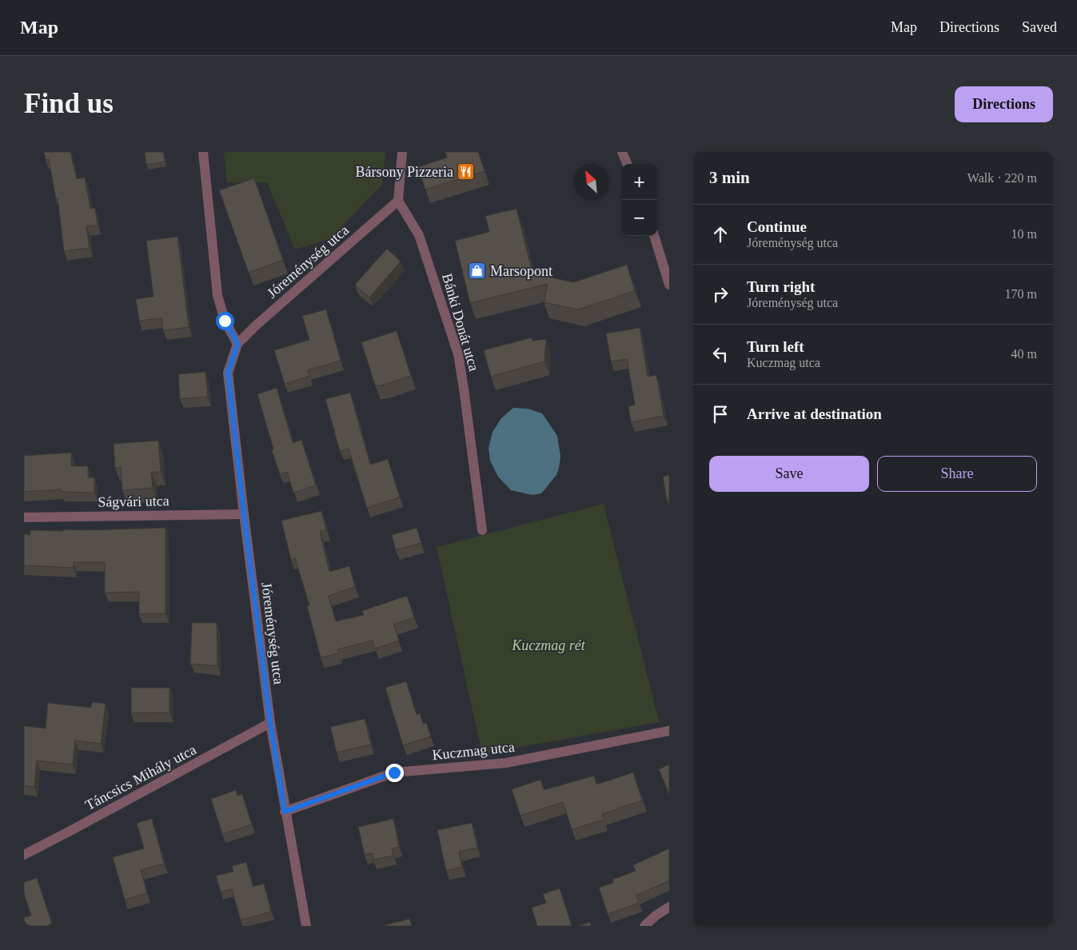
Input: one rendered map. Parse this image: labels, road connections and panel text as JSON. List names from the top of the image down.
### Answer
{
  "streets": {
    "street": [
      "Jóreménység utca",
      "Bánki Donát utca",
      "Ságvári utca",
      "Kuczmag utca",
      "Táncsics Mihály utca"
    ]
  },
  "crossings": [
    ["Jóreménység utca", "Bánki Donát utca"],
    ["Jóreménység utca", "Ságvári utca"],
    ["Jóreménység utca", "Kuczmag utca"],
    ["Jóreménység utca", "Táncsics Mihály utca"]
  ],
  "parks": ["Kuczmag rét"],
  "places": {
    "restaurant": ["Bársony Pizzeria"],
    "shop": ["Marsopont"]
  },
  "north": "top left",
  "page": {
    "header": "Map",
    "nav": ["Map", "Directions", "Saved"],
    "buttons": [
      "Directions",
      ["Save", "Share"]
    ],
    "title": "Find us",
    "heading": ["3 min", "Walk · 220 m"],
    "map_buttons": ["+", "−"],
    "list": [
      ["Continue", "Jóreménység utca", "10 m"],
      ["Turn right", "Jóreménység utca", "170 m"],
      ["Turn left", "Kuczmag utca", "40 m"],
      "Arrive at destination"
    ]
  }
}
